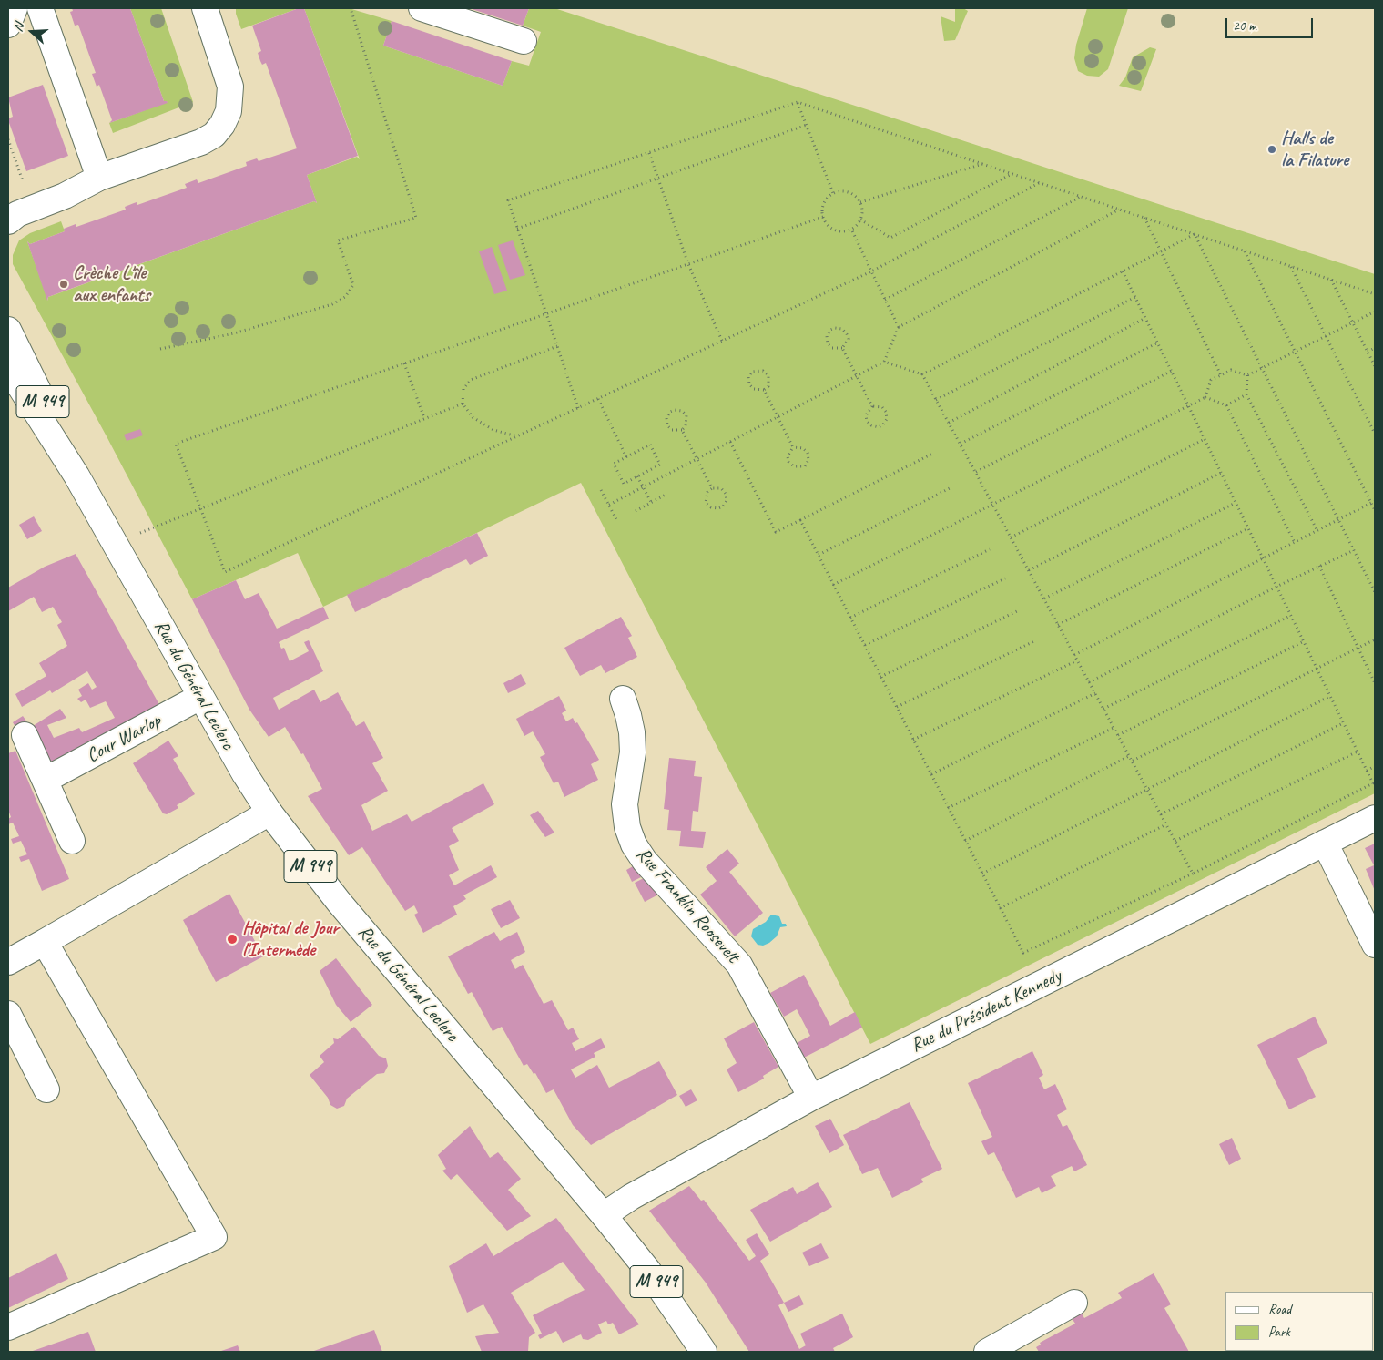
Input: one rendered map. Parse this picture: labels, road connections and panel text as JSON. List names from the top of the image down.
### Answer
{
  "streets": {
    "street": [
      "M 949",
      "Rue du Général Leclerc",
      "Cour Warlop",
      "Rue Franklin Roosevelt",
      "Rue du Président Kennedy"
    ]
  },
  "crossings": [
    ["Rue du Général Leclerc", "Cour Warlop"],
    ["Rue du Général Leclerc", "Rue du Président Kennedy"],
    ["Rue Franklin Roosevelt", "Rue du Président Kennedy"]
  ],
  "places": ["Halls de la Filature", "Crèche L'île aux enfants", "Hôpital de Jour l'Intermède"],
  "legend": ["Road", "Park"],
  "scale_bar": "20 m",
  "north": "left"
}
